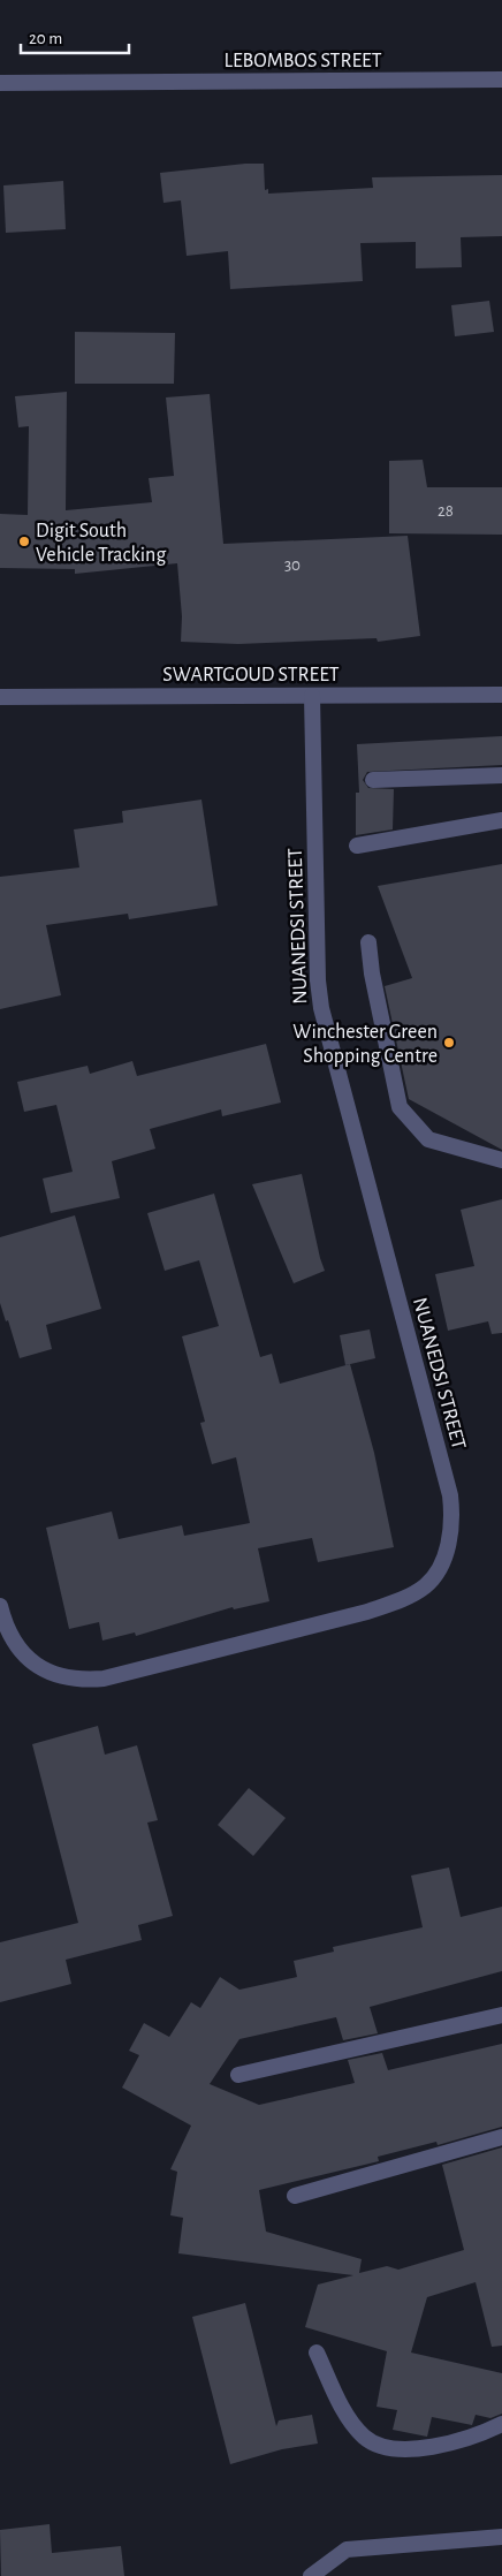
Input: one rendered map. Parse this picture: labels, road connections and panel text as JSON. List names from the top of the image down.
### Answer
{
  "streets": {
    "street": ["LEBOMBOS STREET", "SWARTGOUD STREET", "NUANEDSI STREET"]
  },
  "crossings": [
    ["SWARTGOUD STREET", "NUANEDSI STREET"]
  ],
  "places": ["Digit South Vehicle Tracking", "Winchester Green Shopping Centre"],
  "house_numbers": ["28", "30"],
  "scale_bar": "20 m"
}
